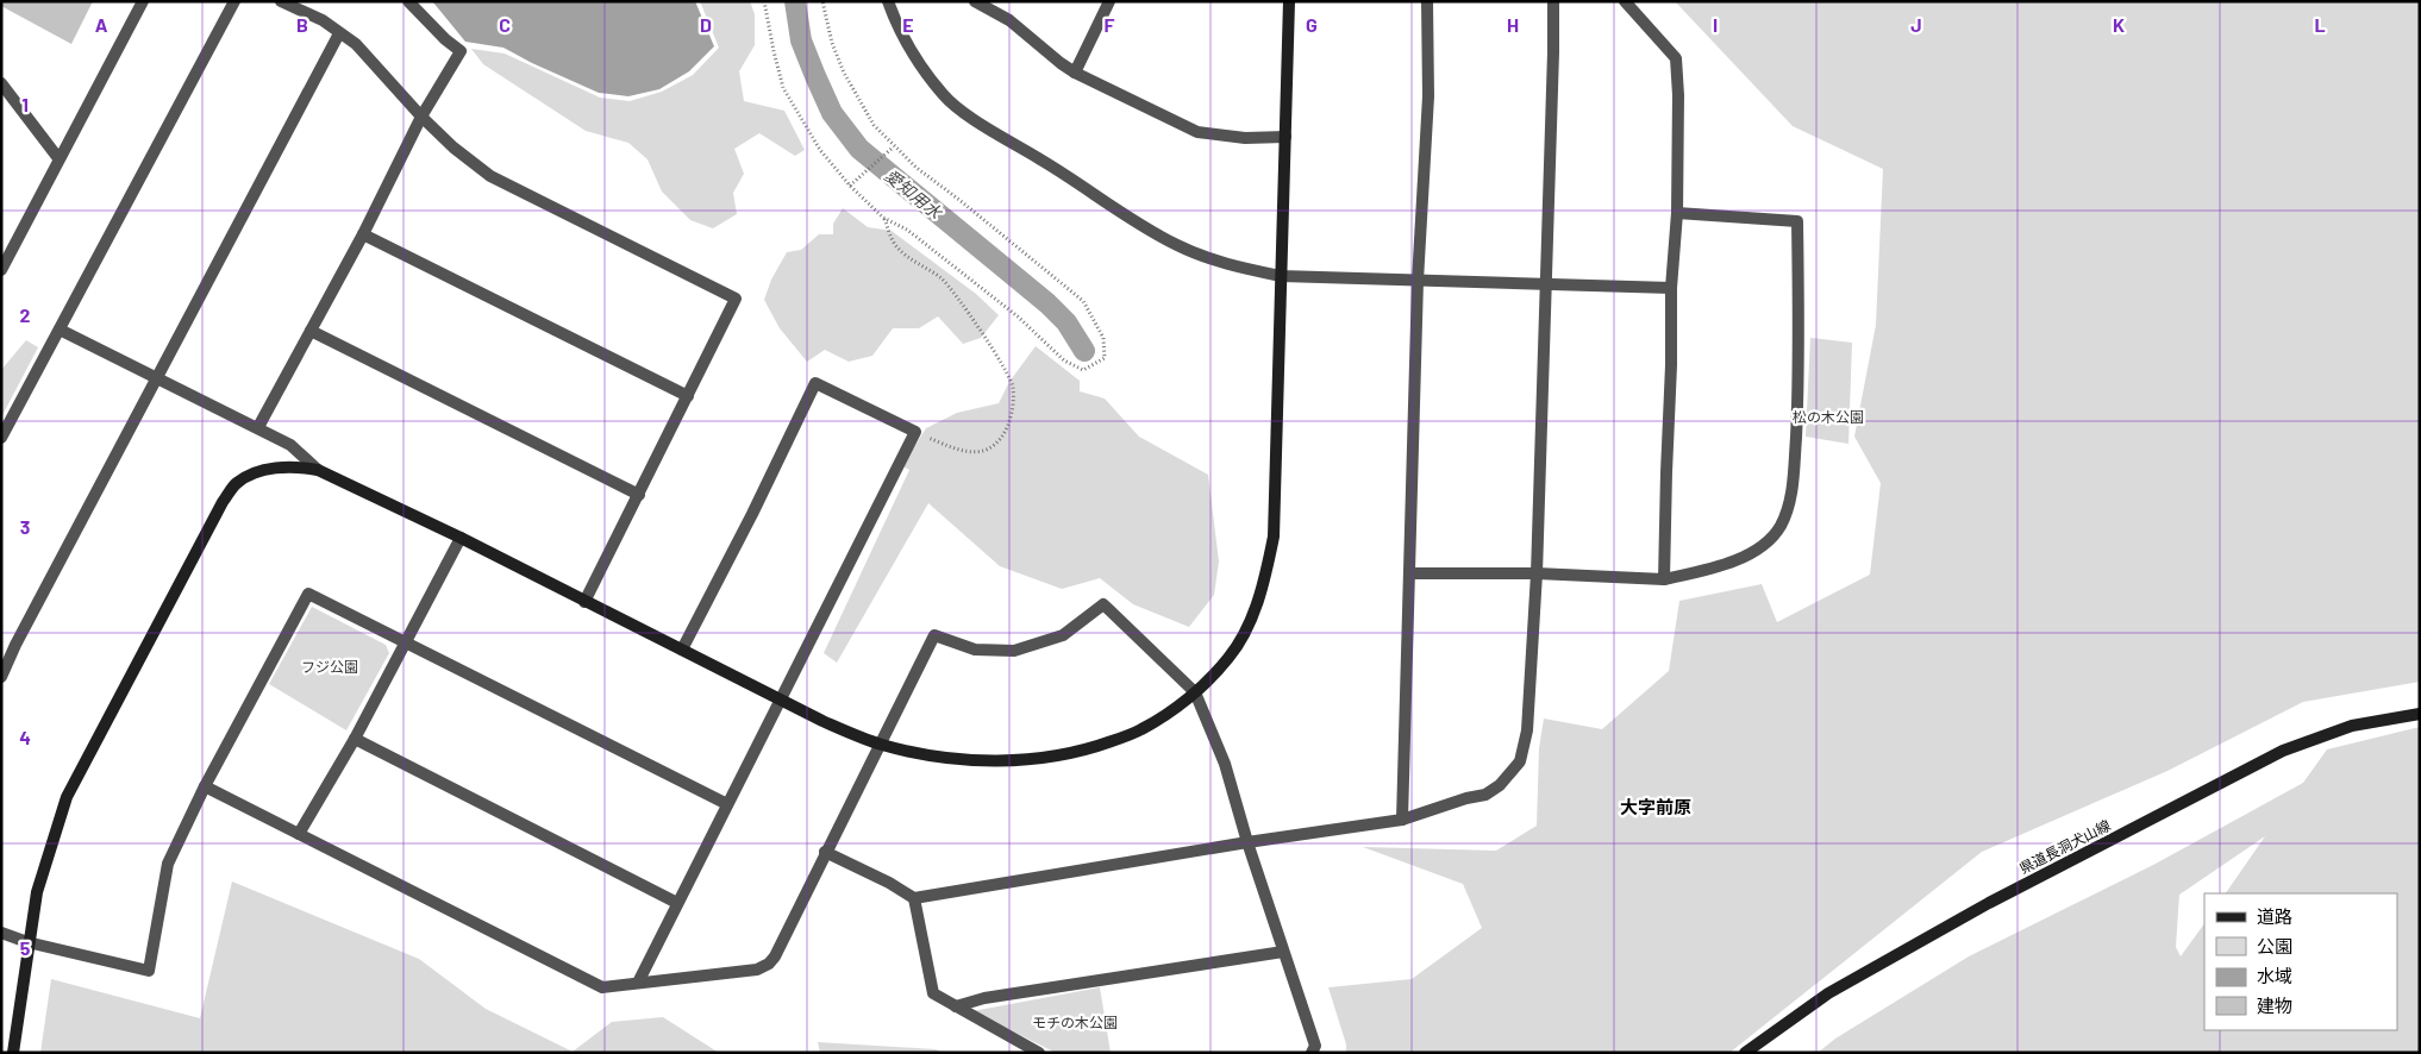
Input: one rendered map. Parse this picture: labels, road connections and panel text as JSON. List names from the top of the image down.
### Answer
{
  "streets": {
    "street": ["県道長洞犬山線"]
  },
  "districts": ["大字前原"],
  "water": ["愛知用水"],
  "parks": ["松の木公園", "フジ公園", "モチの木公園"],
  "legend": [
    "道路",
    "公園",
    "水域",
    "建物"
  ],
  "grid": {
    "columns": [
      "A",
      "B",
      "C",
      "D",
      "E",
      "F",
      "G",
      "H",
      "I",
      "J",
      "K",
      "L"
    ],
    "rows": [
      "1",
      "2",
      "3",
      "4",
      "5"
    ]
  }
}
